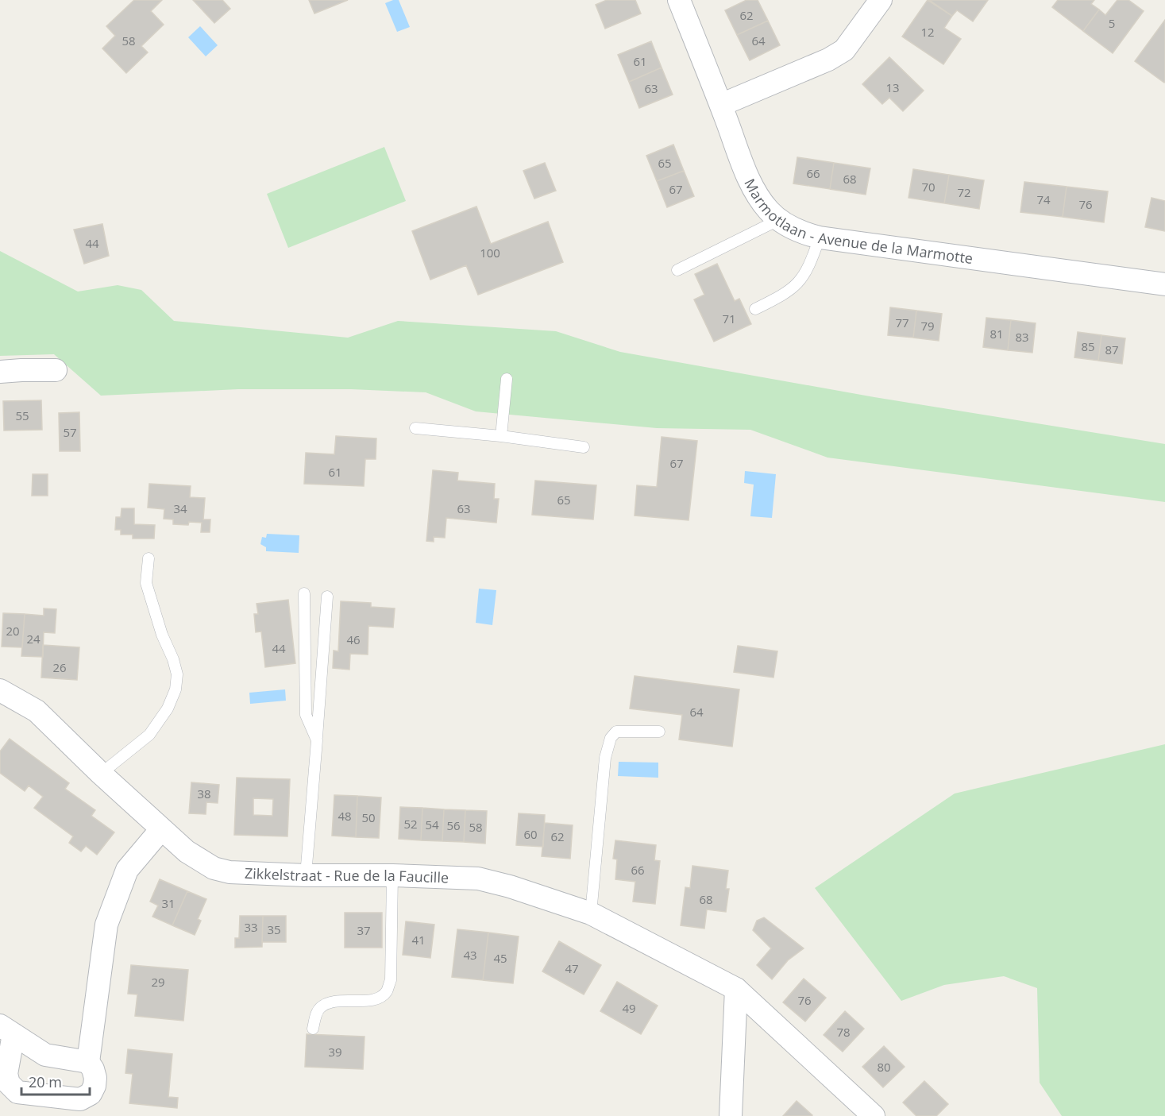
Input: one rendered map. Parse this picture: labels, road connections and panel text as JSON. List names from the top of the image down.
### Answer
{
  "streets": {
    "street": ["Marmotlaan - Avenue de la Marmotte", "Zikkelstraat - Rue de la Faucille"]
  },
  "house_numbers": [
    "62",
    "5",
    "12",
    "58",
    "64",
    "61",
    "13",
    "63",
    "65",
    "66",
    "68",
    "70",
    "67",
    "72",
    "74",
    "76",
    "44",
    "100",
    "71",
    "77",
    "79",
    "81",
    "83",
    "85",
    "87",
    "55",
    "57",
    "67",
    "61",
    "65",
    "34",
    "63",
    "20",
    "24",
    "46",
    "44",
    "26",
    "64",
    "38",
    "48",
    "50",
    "52",
    "54",
    "56",
    "58",
    "60",
    "62",
    "66",
    "68",
    "31",
    "33",
    "35",
    "37",
    "41",
    "43",
    "45",
    "47",
    "29",
    "76",
    "49",
    "78",
    "39",
    "80"
  ],
  "scale_bar": "20 m"
}
